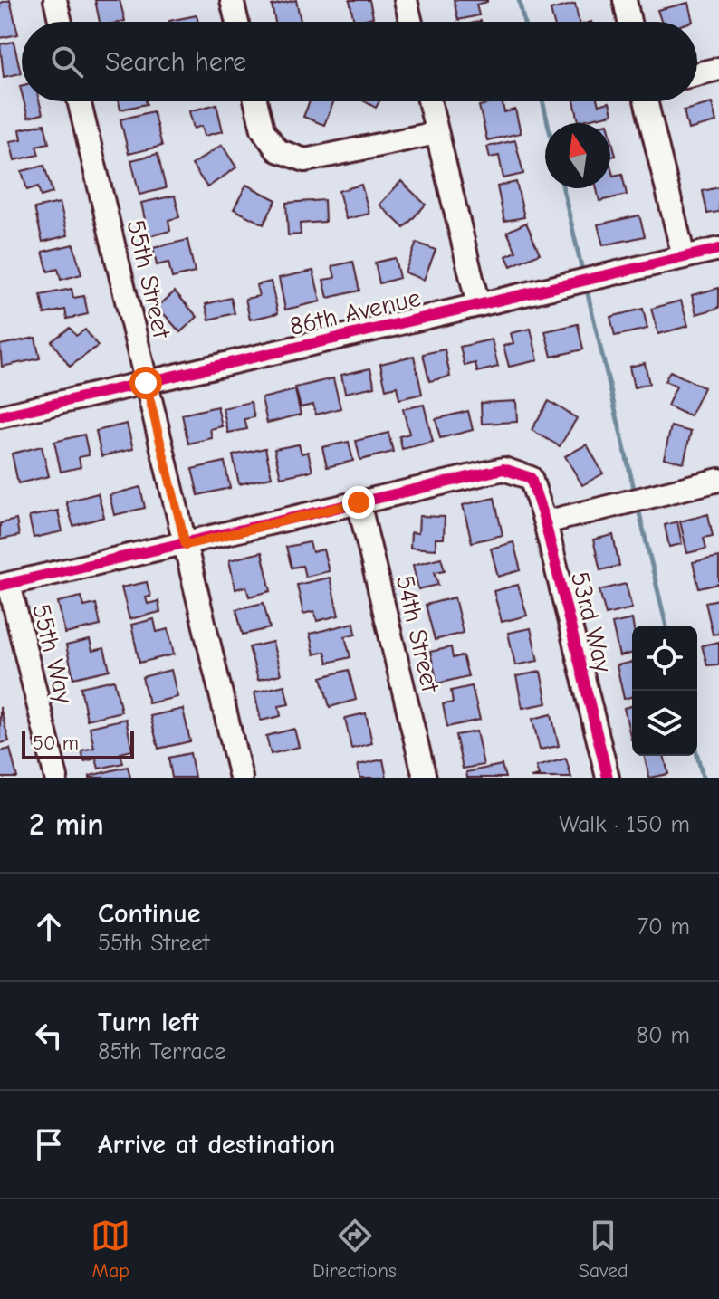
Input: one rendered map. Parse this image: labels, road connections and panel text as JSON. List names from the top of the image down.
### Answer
{
  "streets": {
    "street": [
      "55th Street",
      "86th Avenue",
      "53rd Way",
      "54th Street",
      "55th Way"
    ]
  },
  "crossings": [
    ["55th Street", "86th Avenue"],
    ["53rd Way", "54th Street"]
  ],
  "scale_bar": "50 m",
  "north": "top",
  "page": {
    "search": "Search here",
    "scale": "50 m",
    "heading": ["2 min", "Walk · 150 m"],
    "list": [
      ["Continue", "55th Street", "70 m"],
      ["Turn left", "85th Terrace", "80 m"],
      "Arrive at destination"
    ],
    "nav": ["Map", "Directions", "Saved"]
  }
}
